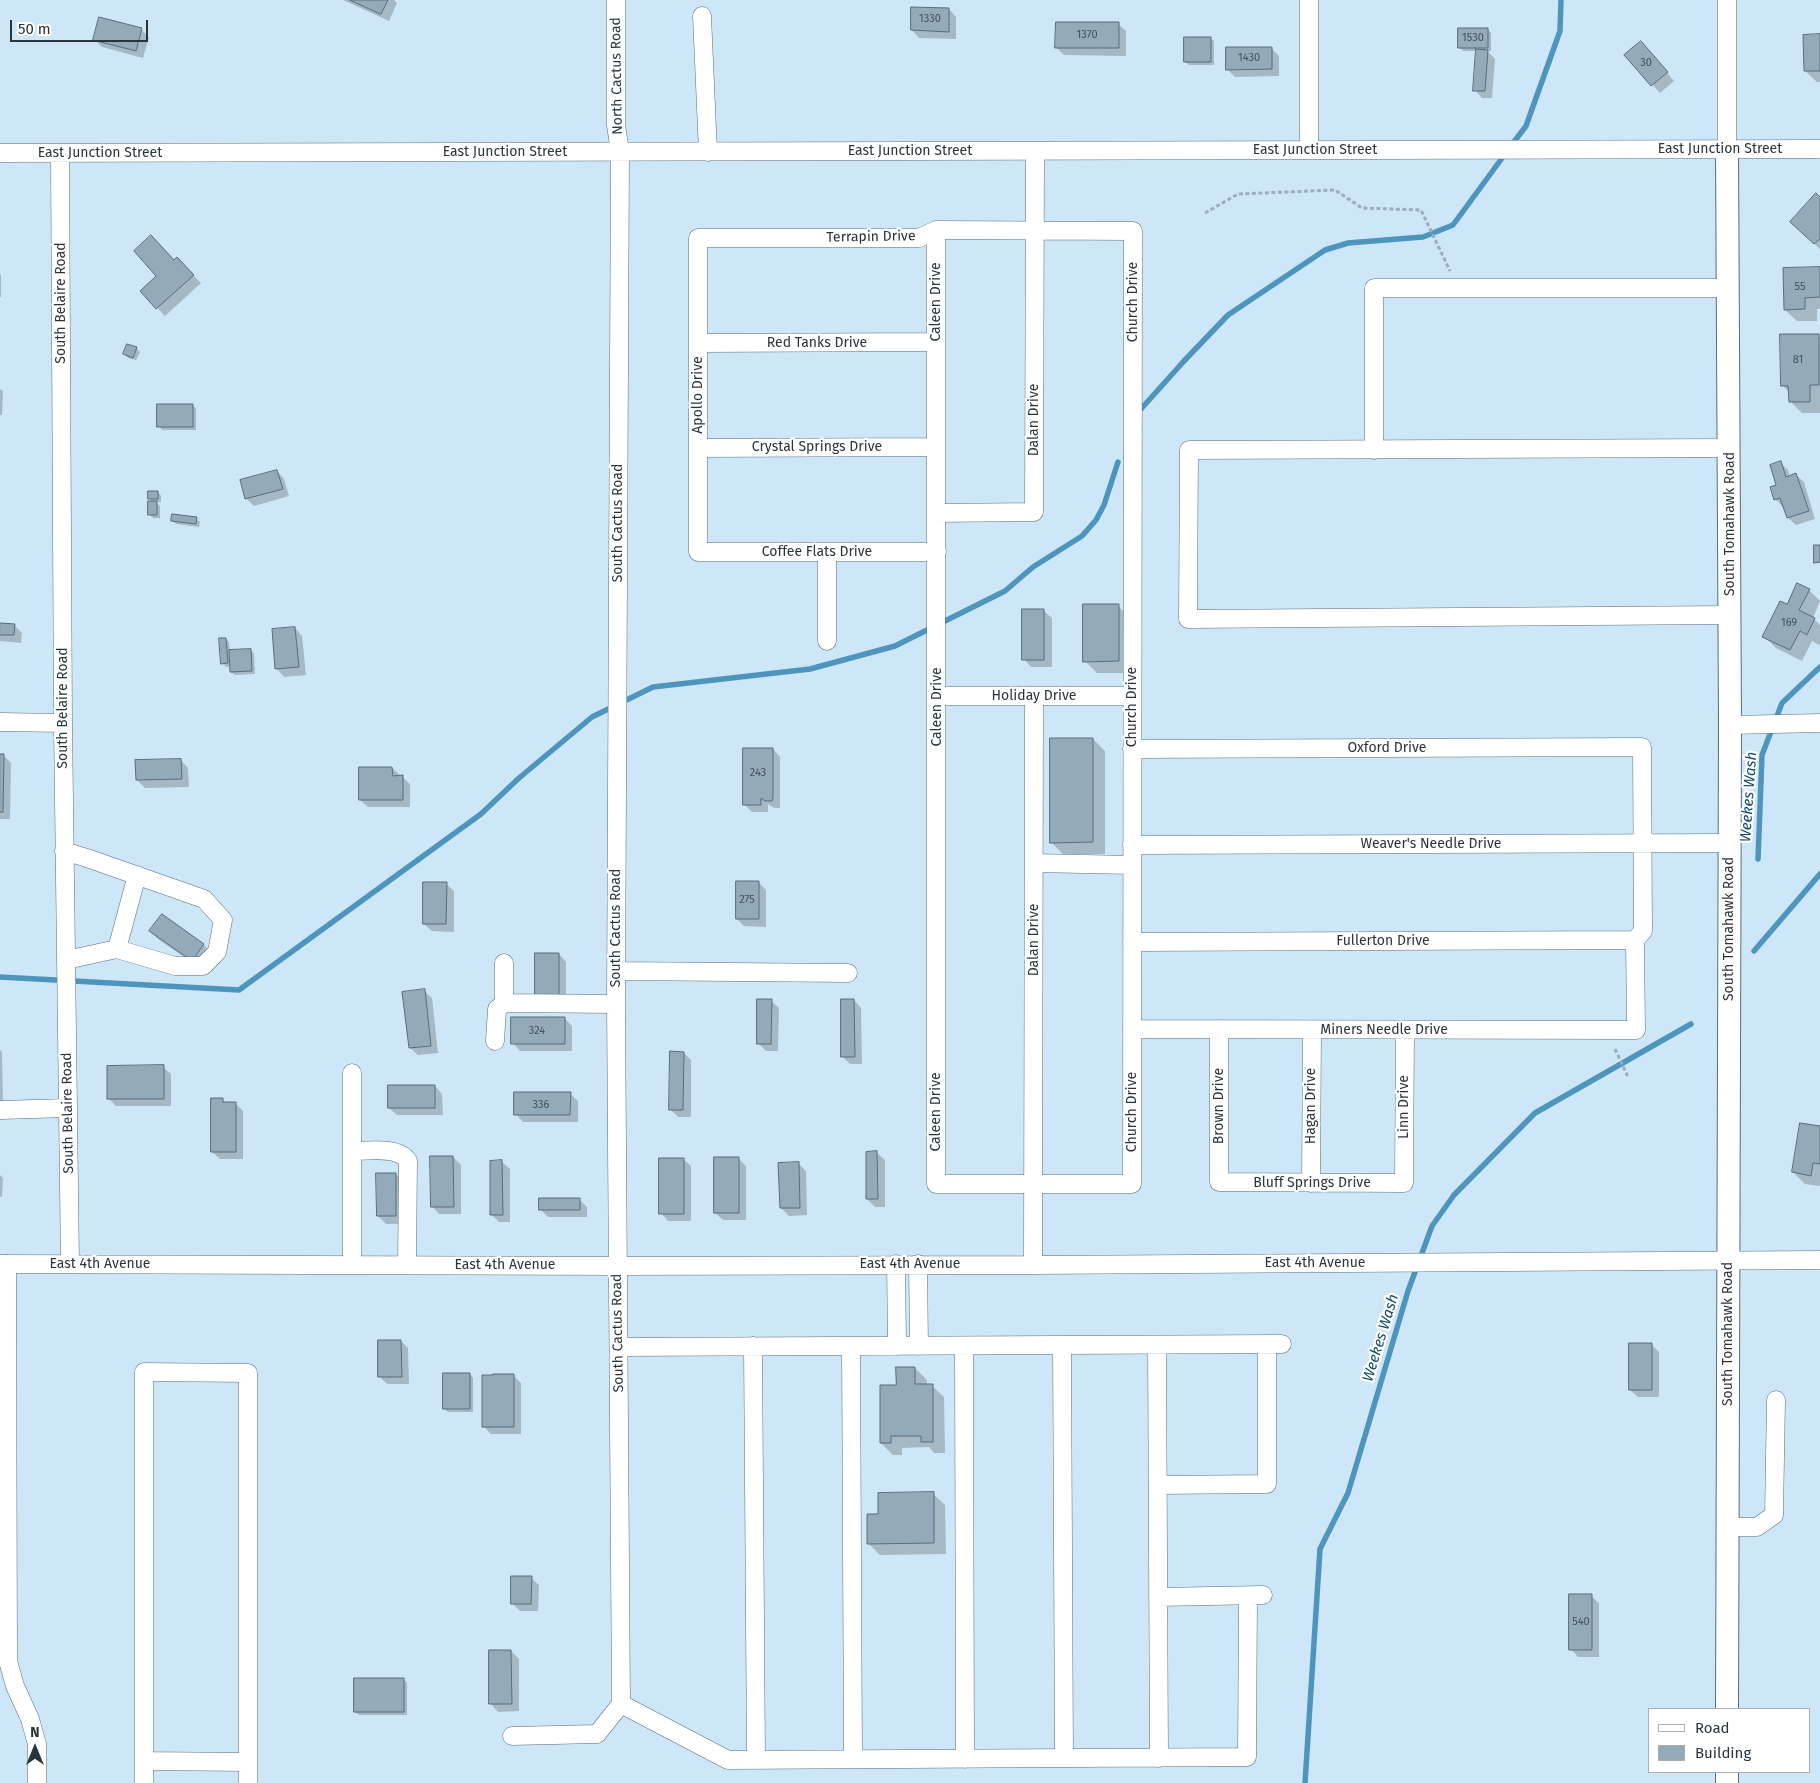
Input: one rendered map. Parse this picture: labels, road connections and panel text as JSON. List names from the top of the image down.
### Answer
{
  "streets": {
    "main road": ["South Tomahawk Road"],
    "street": [
      "North Cactus Road",
      "East Junction Street",
      "Terrapin Drive",
      "Caleen Drive",
      "Church Drive",
      "South Belaire Road",
      "Red Tanks Drive",
      "Apollo Drive",
      "Dalan Drive",
      "Crystal Springs Drive",
      "South Cactus Road",
      "Coffee Flats Drive",
      "Holiday Drive",
      "Oxford Drive",
      "Weaver's Needle Drive",
      "Fullerton Drive",
      "Miners Needle Drive",
      "Brown Drive",
      "Hagan Drive",
      "Linn Drive",
      "Bluff Springs Drive",
      "East 4th Avenue"
    ]
  },
  "crossings": [
    ["North Cactus Road", "East Junction Street"],
    ["North Cactus Road", "South Cactus Road"],
    ["East Junction Street", "South Belaire Road"],
    ["East Junction Street", "South Cactus Road"],
    ["East Junction Street", "South Tomahawk Road"],
    ["Terrapin Drive", "Caleen Drive"],
    ["Terrapin Drive", "Church Drive"],
    ["Terrapin Drive", "Apollo Drive"],
    ["Terrapin Drive", "Dalan Drive"],
    ["Caleen Drive", "Church Drive"],
    ["Caleen Drive", "Red Tanks Drive"],
    ["Caleen Drive", "Dalan Drive"],
    ["Caleen Drive", "Crystal Springs Drive"],
    ["Caleen Drive", "Coffee Flats Drive"],
    ["Caleen Drive", "Holiday Drive"],
    ["Church Drive", "Dalan Drive"],
    ["Church Drive", "Holiday Drive"],
    ["Church Drive", "Oxford Drive"],
    ["Church Drive", "Weaver's Needle Drive"],
    ["Church Drive", "Fullerton Drive"],
    ["Church Drive", "Miners Needle Drive"],
    ["South Belaire Road", "East 4th Avenue"],
    ["Red Tanks Drive", "Apollo Drive"],
    ["Apollo Drive", "Crystal Springs Drive"],
    ["Apollo Drive", "Coffee Flats Drive"],
    ["Dalan Drive", "Holiday Drive"],
    ["Dalan Drive", "East 4th Avenue"],
    ["South Cactus Road", "East 4th Avenue"],
    ["South Tomahawk Road", "Weaver's Needle Drive"],
    ["South Tomahawk Road", "East 4th Avenue"],
    ["Oxford Drive", "Weaver's Needle Drive"],
    ["Fullerton Drive", "Miners Needle Drive"],
    ["Miners Needle Drive", "Brown Drive"],
    ["Miners Needle Drive", "Hagan Drive"],
    ["Miners Needle Drive", "Linn Drive"],
    ["Brown Drive", "Bluff Springs Drive"],
    ["Hagan Drive", "Bluff Springs Drive"],
    ["Linn Drive", "Bluff Springs Drive"]
  ],
  "water": ["Weekes Wash"],
  "house_numbers": [
    "1330",
    "1370",
    "1530",
    "1430",
    "30",
    "55",
    "81",
    "169",
    "243",
    "275",
    "324",
    "336",
    "540"
  ],
  "legend": ["Road", "Building"],
  "scale_bar": "50 m",
  "north": "top"
}
